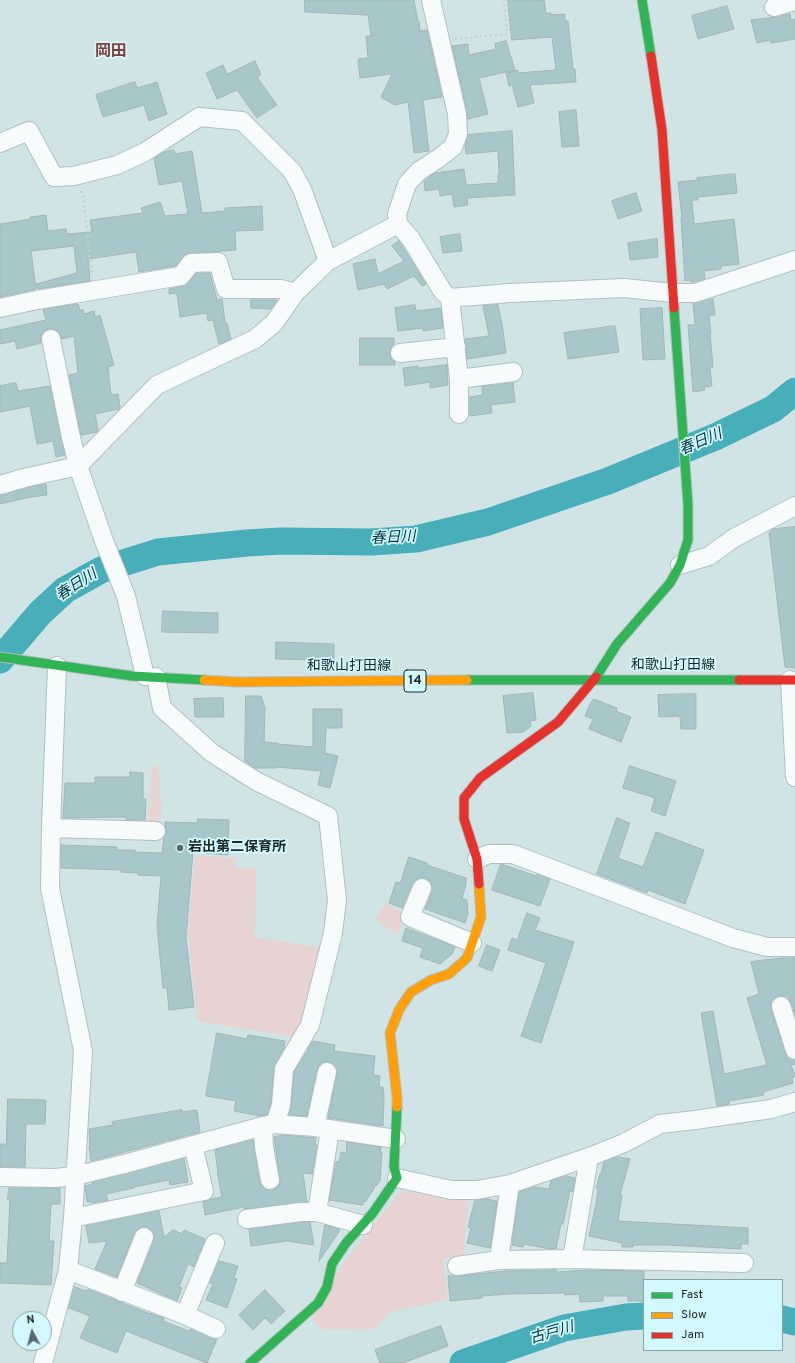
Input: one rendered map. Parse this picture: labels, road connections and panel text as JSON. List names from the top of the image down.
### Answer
{
  "streets": {
    "street": ["和歌山打田線", "14"]
  },
  "districts": ["岡田"],
  "water": ["春日川", "古戸川"],
  "places": ["岩出第二保育所"],
  "legend": ["Fast", "Slow", "Jam"],
  "north": "top"
}
